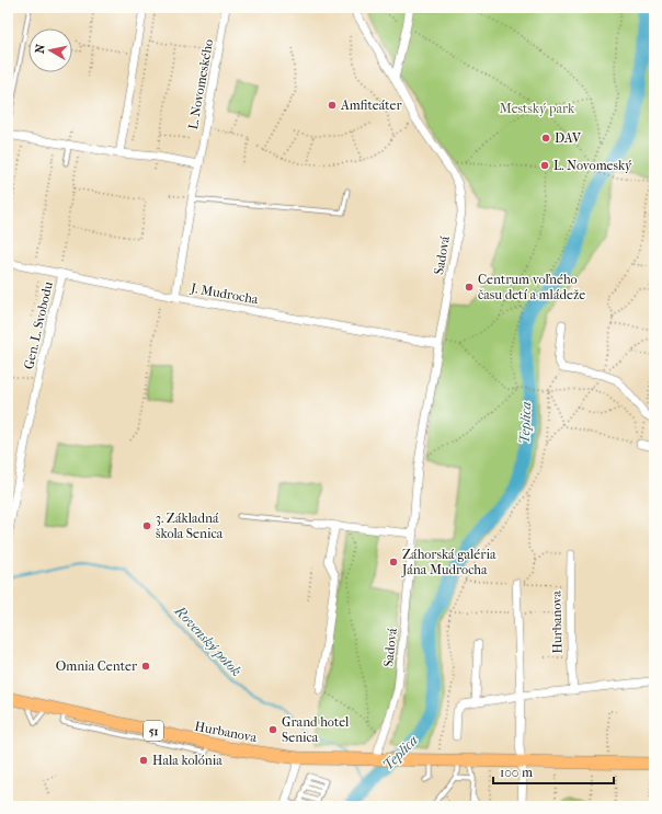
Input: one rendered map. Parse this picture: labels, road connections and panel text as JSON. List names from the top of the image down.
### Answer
{
  "streets": {
    "main road": ["Hurbanova", "51"],
    "street": [
      "L. Novomeského",
      "Sadová",
      "J. Mudrocha",
      "Gen. L. Svobodu"
    ]
  },
  "crossings": [
    ["L. Novomeského", "J. Mudrocha"],
    ["Sadová", "J. Mudrocha"],
    ["Sadová", "Hurbanova"],
    ["J. Mudrocha", "Gen. L. Svobodu"]
  ],
  "water": ["Teplica", "Rovenský potok"],
  "parks": ["Mestský park"],
  "places": [
    "Amfiteáter",
    "DAV",
    "L. Novomeský",
    "Centrum voľného času detí a mládeže",
    "3. Základná škola Senica",
    "Záhorská galéria Jána Mudrocha",
    "Omnia Center",
    "Grand hotel Senica",
    "Hala kolónia"
  ],
  "scale_bar": "100 m",
  "north": "left"
}
